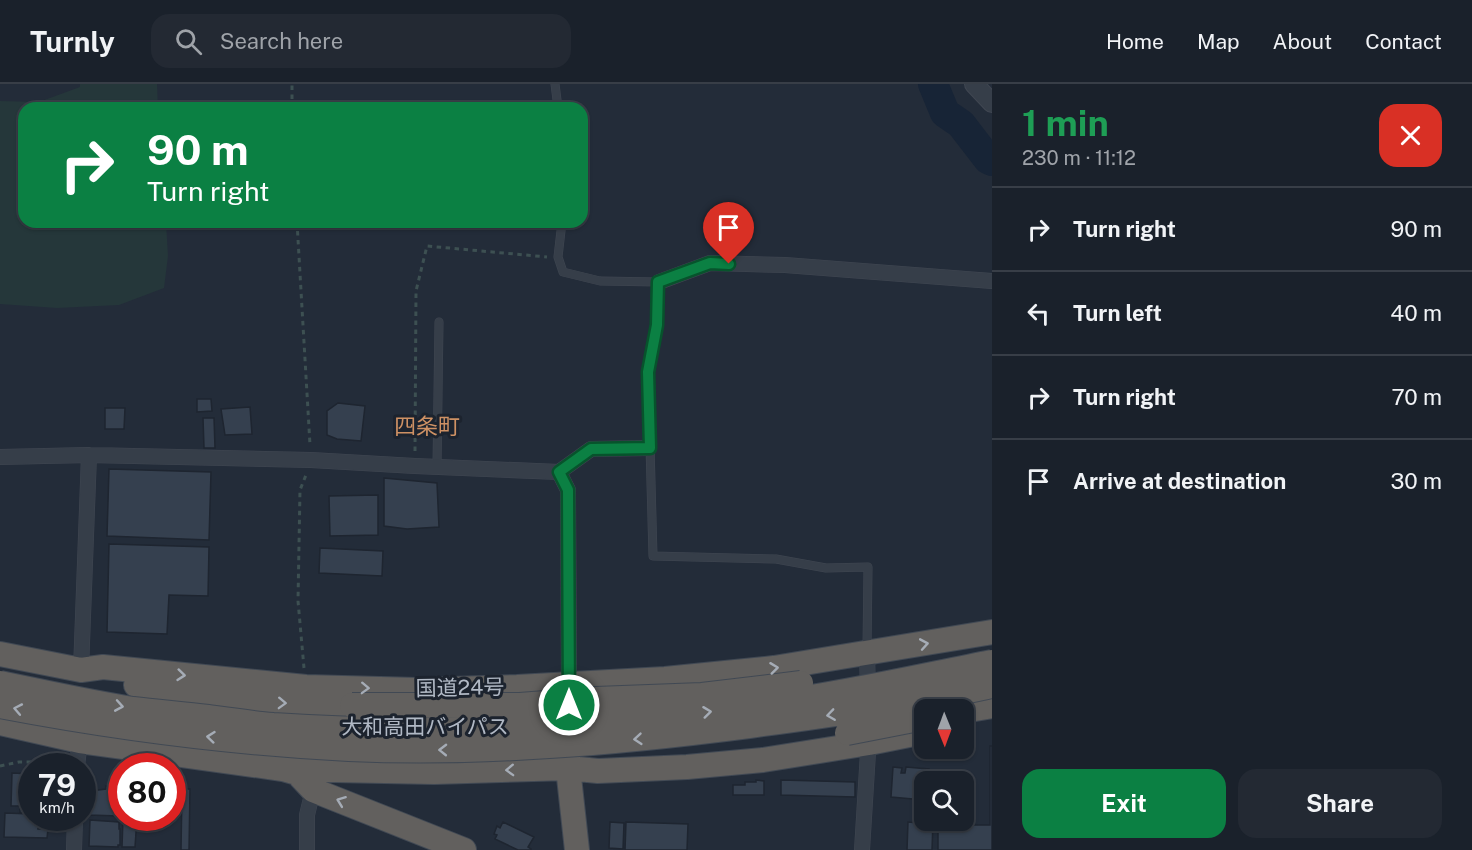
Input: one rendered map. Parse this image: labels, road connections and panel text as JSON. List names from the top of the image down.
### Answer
{
  "streets": {
    "highway": ["国道24号", "大和高田バイパス"]
  },
  "districts": ["四条町"],
  "north": "bottom",
  "page": {
    "header": "Turnly",
    "search": "Search here",
    "nav": [
      "Home",
      "Map",
      "About",
      "Contact"
    ],
    "heading": ["1 min", "230 m · 11:12"],
    "turn": ["90 m", "Turn right"],
    "list": [
      {
        "name": "Turn right",
        "value": "90 m"
      },
      {
        "name": "Turn left",
        "value": "40 m"
      },
      {
        "name": "Turn right",
        "value": "70 m"
      },
      {
        "name": "Arrive at destination",
        "value": "30 m"
      }
    ],
    "speed": "79 km/h",
    "limit": "80",
    "buttons": ["Exit", "Share"]
  }
}
